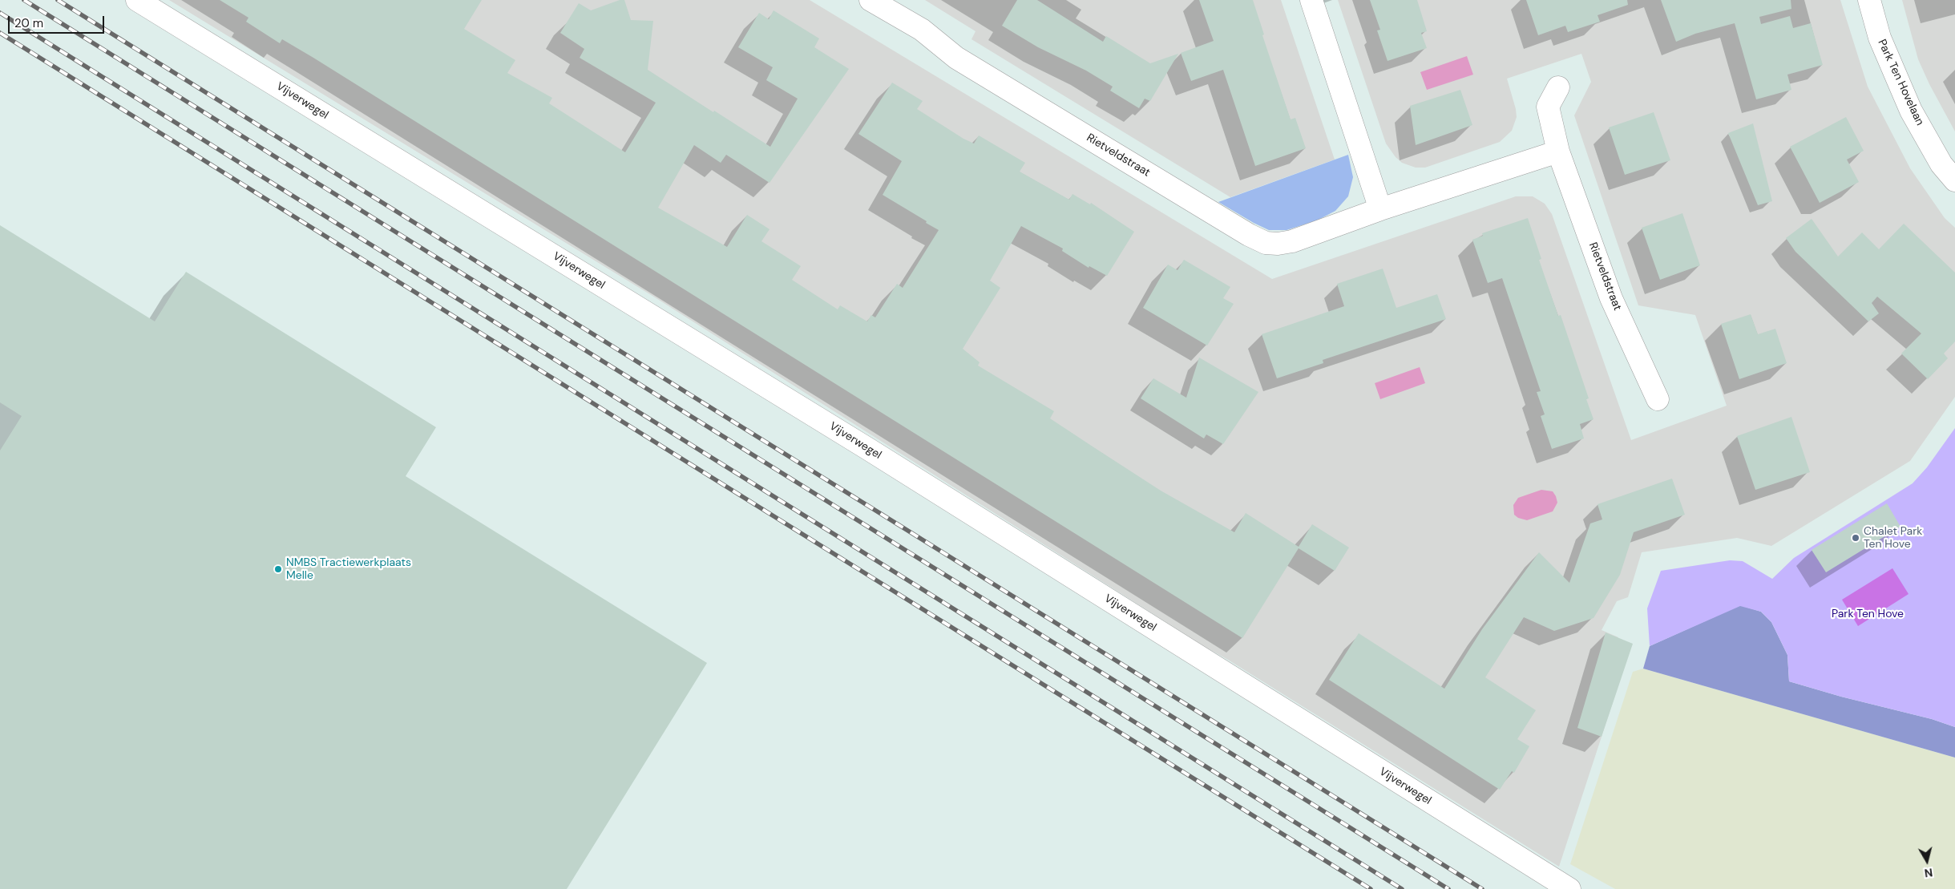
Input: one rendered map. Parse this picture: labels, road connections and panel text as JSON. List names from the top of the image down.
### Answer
{
  "streets": {
    "street": ["Park Ten Hovelaan", "Vijverwegel", "Rietveldstraat"]
  },
  "parks": ["Park Ten Hove"],
  "places": ["Chalet Park Ten Hove", "NMBS Tractiewerkplaats Melle"],
  "scale_bar": "20 m",
  "north": "bottom"
}
